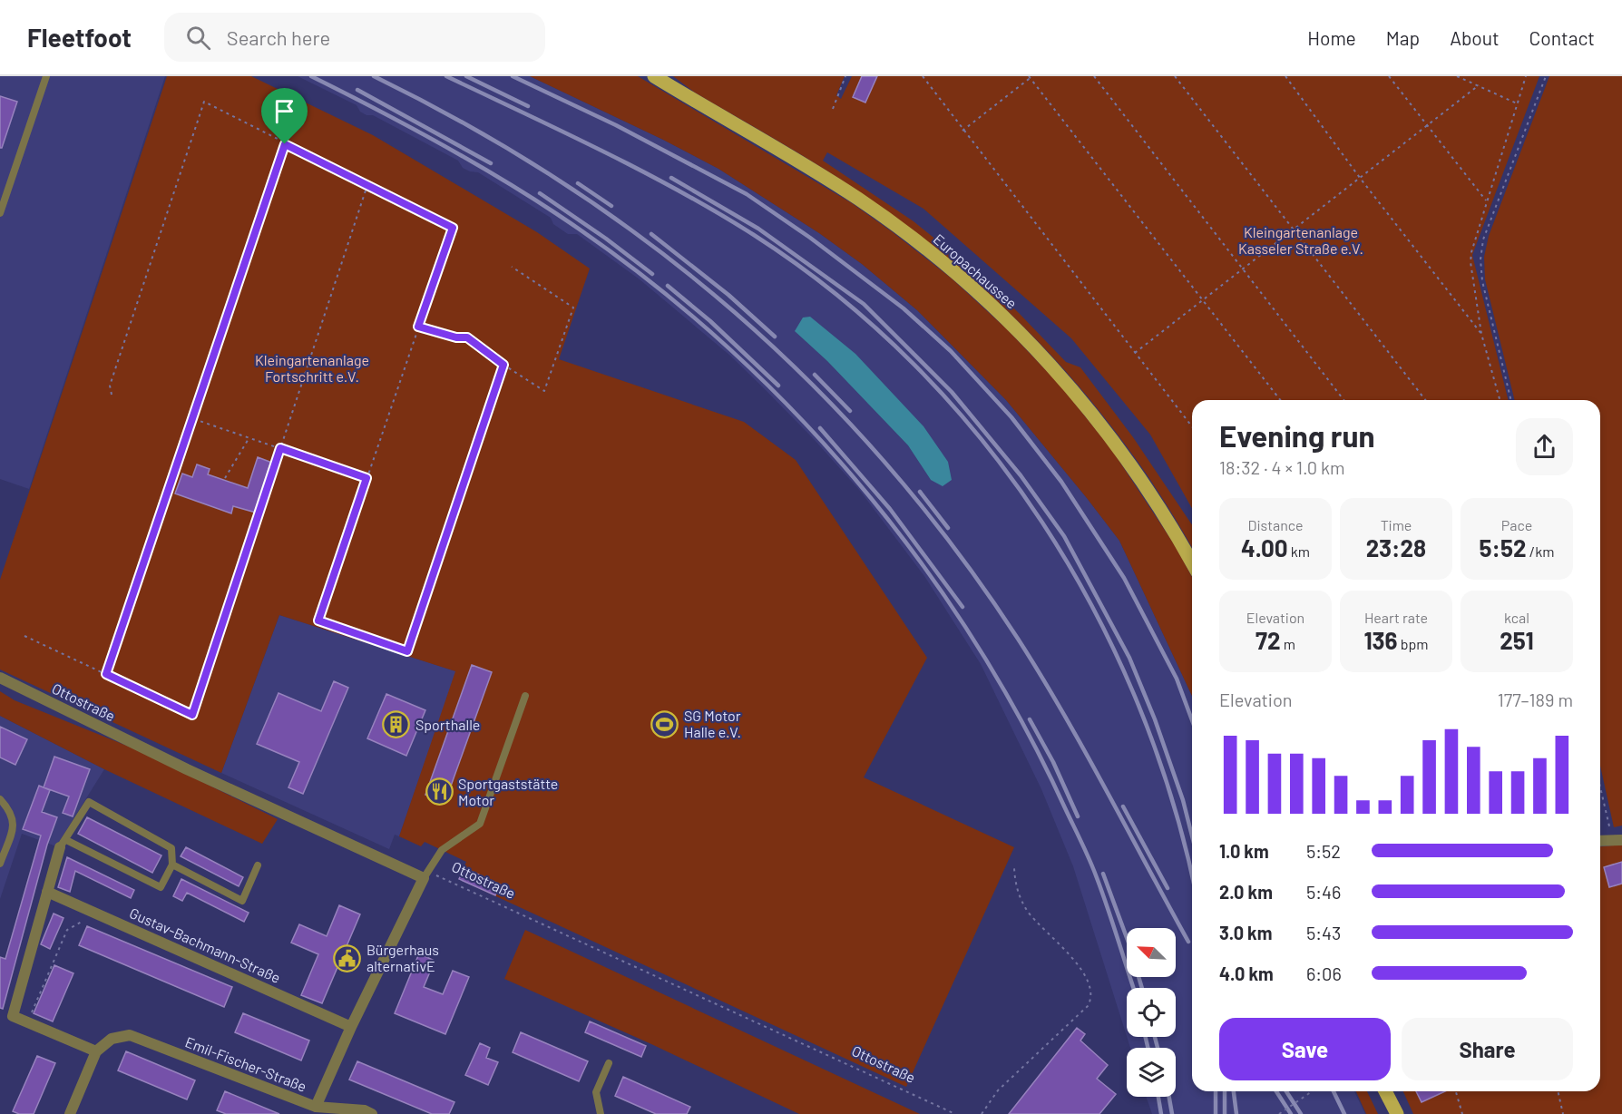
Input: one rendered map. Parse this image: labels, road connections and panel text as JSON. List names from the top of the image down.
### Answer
{
  "streets": {
    "main road": ["Europachaussee"],
    "street": ["Ottostraße", "Gustav-Bachmann-Straße", "Emil-Fischer-Straße"]
  },
  "parks": ["Kleingartenanlage Kasseler Straße e.V.", "Kleingartenanlage Fortschritt e.V."],
  "places": {
    "sports": ["SG Motor Halle e.V."],
    "building": ["Sporthalle"],
    "restaurant": ["Sportgaststätte Motor"],
    "public building": ["Bürgerhaus alternativE"]
  },
  "north": "top left",
  "page": {
    "header": "Fleetfoot",
    "search": "Search here",
    "nav": [
      "Home",
      "Map",
      "About",
      "Contact"
    ],
    "heading": ["Evening run", "18:32 · 4 × 1.0 km"],
    "stats": [
      ["Distance", "4.00 km"],
      ["Time", "23:28"],
      ["Pace", "5:52 /km"],
      ["Elevation", "72 m"],
      ["Heart rate", "136 bpm"],
      ["kcal", "251"]
    ],
    "chart": ["Elevation", "177–189 m"],
    "list": [
      {
        "name": "1.0 km",
        "note": "5:52"
      },
      {
        "name": "2.0 km",
        "note": "5:46"
      },
      {
        "name": "3.0 km",
        "note": "5:43"
      },
      {
        "name": "4.0 km",
        "note": "6:06"
      }
    ],
    "buttons": ["Save", "Share"]
  }
}
